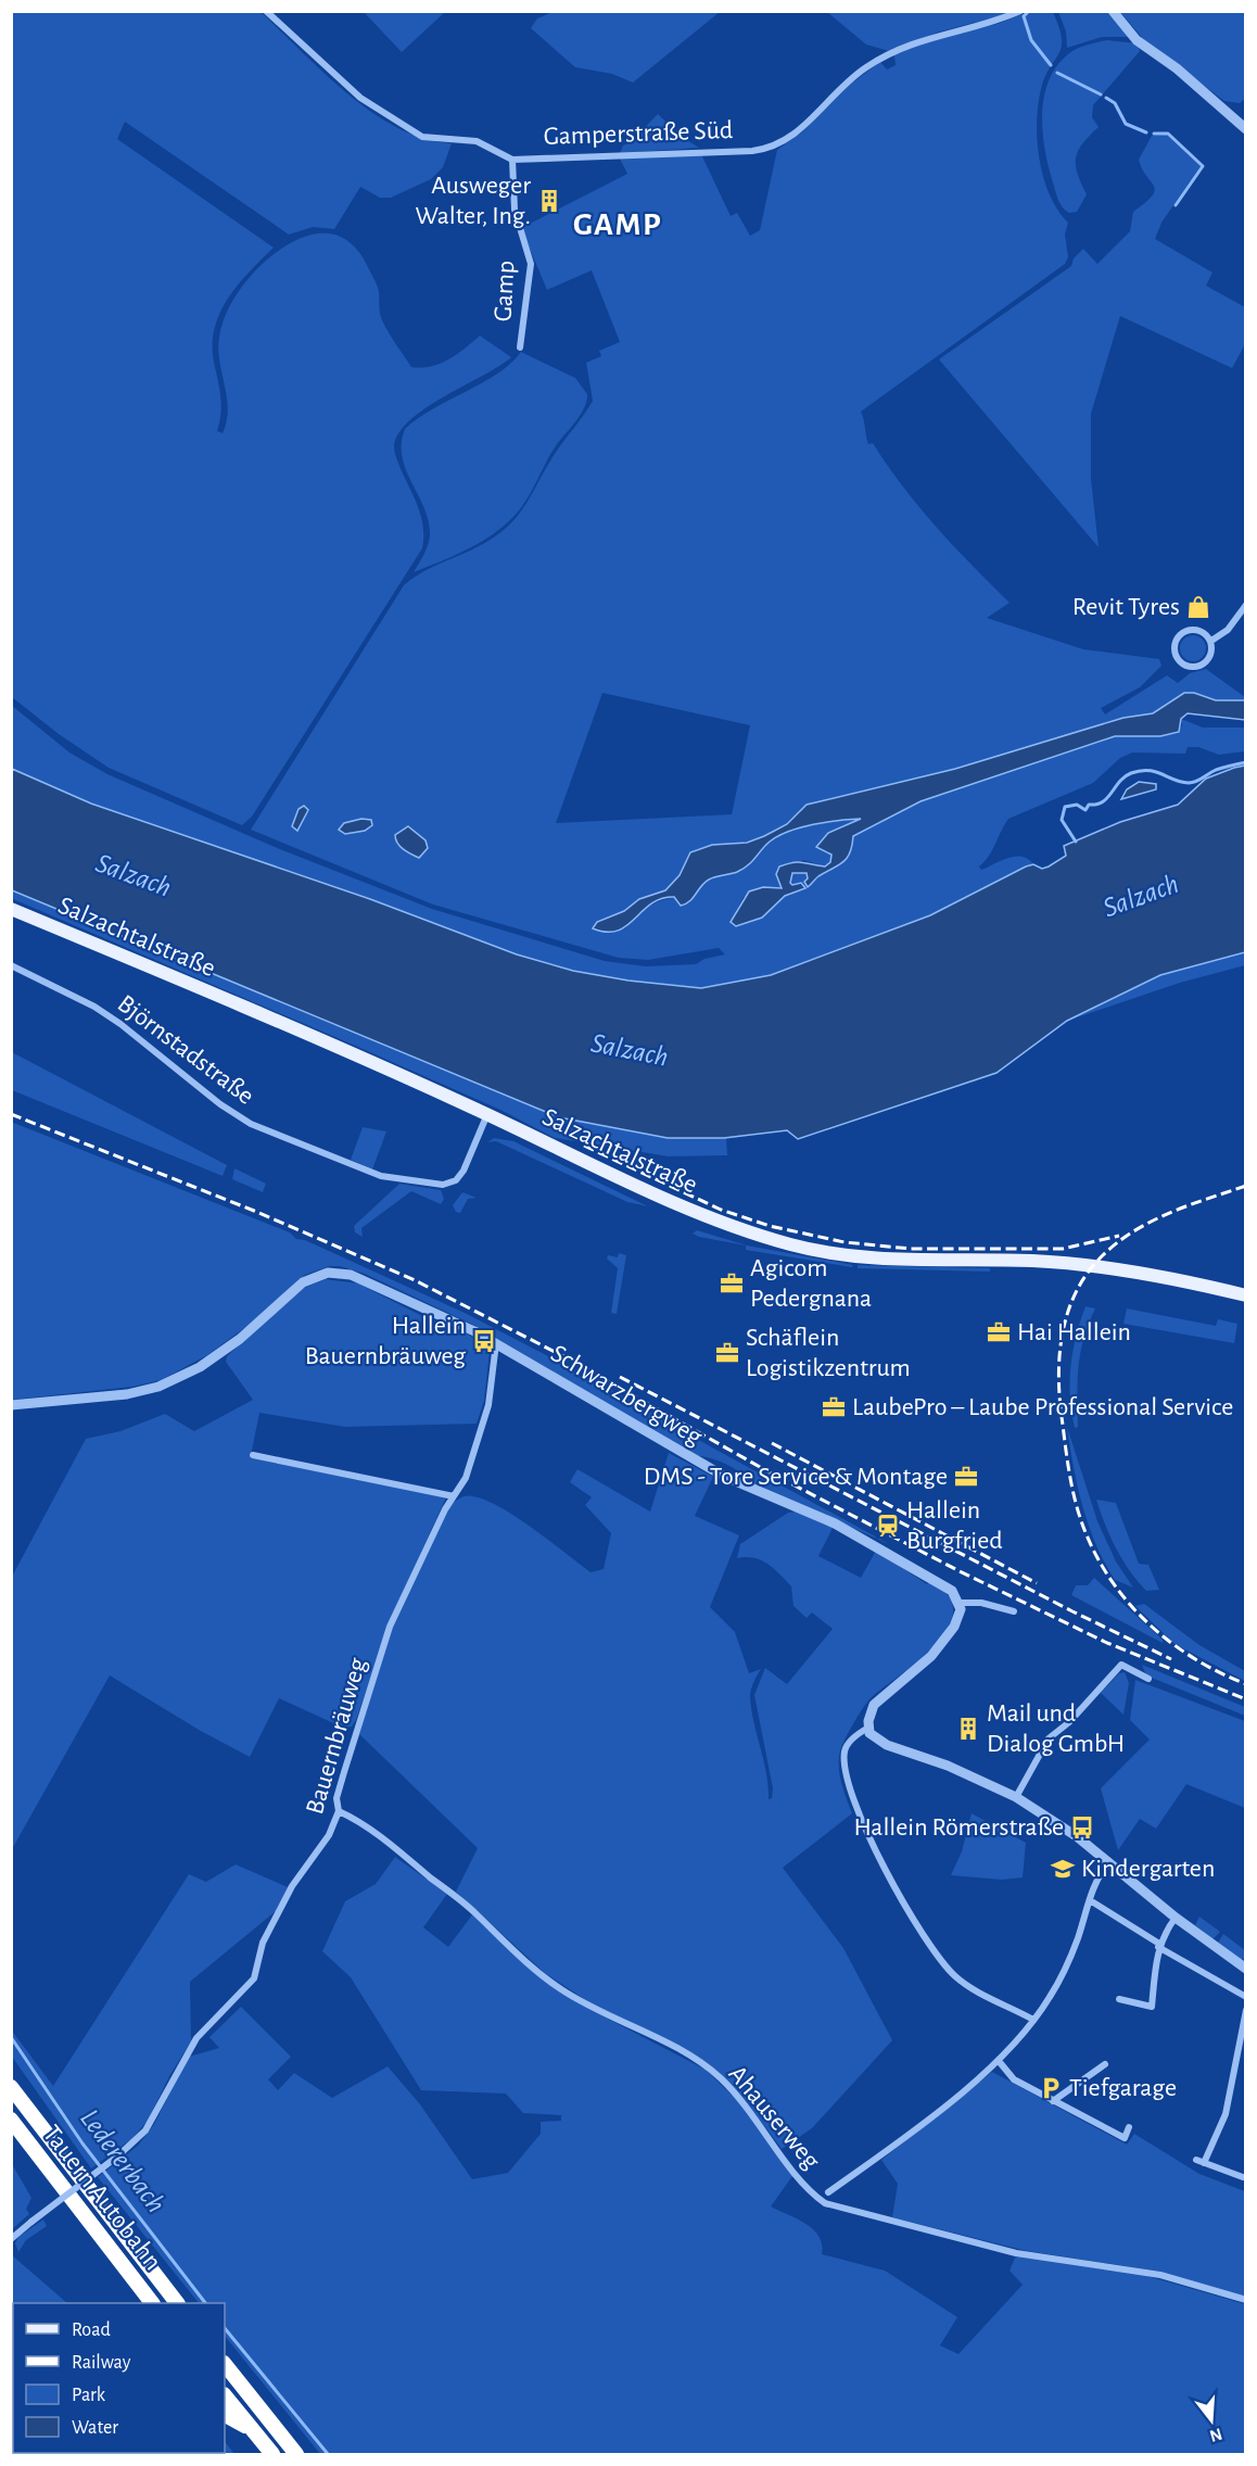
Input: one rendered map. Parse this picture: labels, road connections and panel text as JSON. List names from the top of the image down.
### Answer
{
  "streets": {
    "highway": ["Tauern Autobahn"],
    "main road": ["Salzachtalstraße"],
    "street": [
      "Gamperstraße Süd",
      "Gamp",
      "Björnstadstraße",
      "Schwarzbergweg",
      "Bauernbräuweg",
      "Ahauserweg"
    ]
  },
  "crossings": [
    ["Gamperstraße Süd", "Gamp"],
    ["Salzachtalstraße", "Björnstadstraße"],
    ["Schwarzbergweg", "Bauernbräuweg"],
    ["Bauernbräuweg", "Ahauserweg"]
  ],
  "districts": ["GAMP"],
  "water": ["Salzach", "Ledererbach"],
  "places": {
    "building": ["Ausweger Walter, Ing.", "Mail und Dialog GmbH"],
    "shop": ["Revit Tyres"],
    "office": [
      "Agicom Pedergnana",
      "Hai Hallein",
      "Schäflein Logistikzentrum",
      "LaubePro – Laube Professional Service",
      "DMS - Tore Service & Montage"
    ],
    "bus stop": ["Hallein Bauernbräuweg", "Hallein Römerstraße"],
    "station": ["Hallein Burgfried"],
    "school or university": ["Kindergarten"],
    "parking": ["Tiefgarage"]
  },
  "legend": [
    "Road",
    "Railway",
    "Park",
    "Water"
  ],
  "north": "bottom"
}
